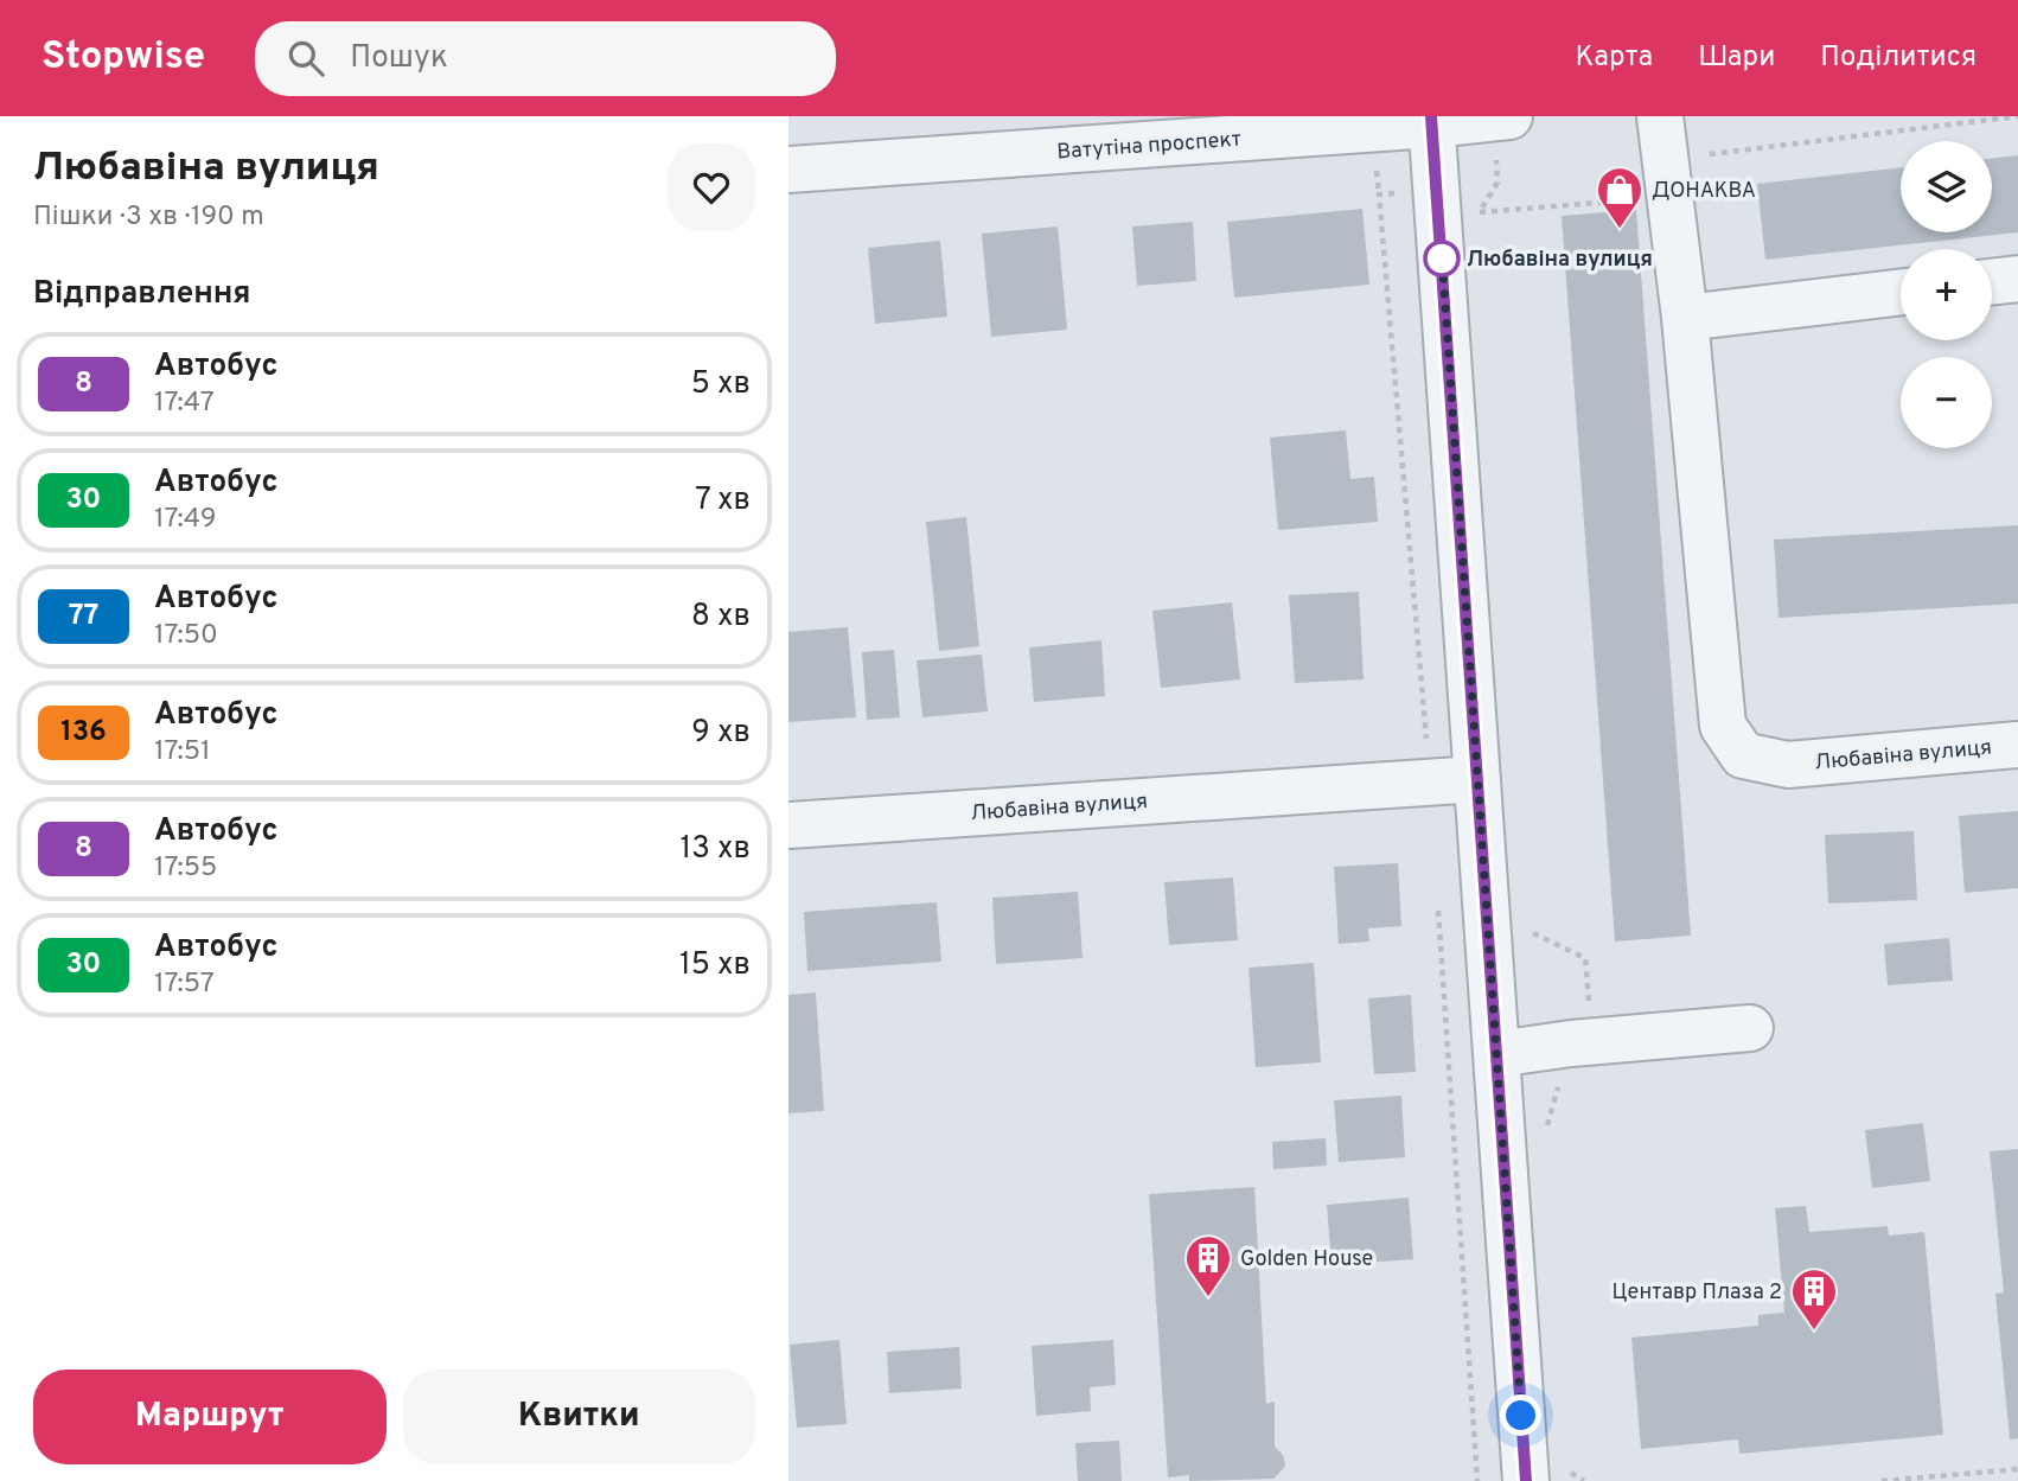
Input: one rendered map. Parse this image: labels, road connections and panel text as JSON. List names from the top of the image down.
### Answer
{
  "streets": {
    "street": ["Ватутіна проспект", "Любавіна вулиця"]
  },
  "places": {
    "shop": ["ДОНАКВА"],
    "other": ["Любавіна вулиця"],
    "building": ["Golden House", "Центавр Плаза 2"]
  },
  "lines": ["bus line 8"],
  "page": {
    "header": "Stopwise",
    "search": "Пошук",
    "nav": ["Карта", "Шари", "Поділитися"],
    "heading": [
      ["Любавіна вулиця", "Пішки · 3 хв · 190 m"],
      "Відправлення"
    ],
    "map_buttons": ["+", "−"],
    "list": [
      {
        "mark": "8",
        "name": "Автобус",
        "note": "17:47",
        "value": "5 хв"
      },
      {
        "mark": "30",
        "name": "Автобус",
        "note": "17:49",
        "value": "7 хв"
      },
      {
        "mark": "77",
        "name": "Автобус",
        "note": "17:50",
        "value": "8 хв"
      },
      {
        "mark": "136",
        "name": "Автобус",
        "note": "17:51",
        "value": "9 хв"
      },
      {
        "mark": "8",
        "name": "Автобус",
        "note": "17:55",
        "value": "13 хв"
      },
      {
        "mark": "30",
        "name": "Автобус",
        "note": "17:57",
        "value": "15 хв"
      }
    ],
    "buttons": ["Маршрут", "Квитки"]
  }
}
